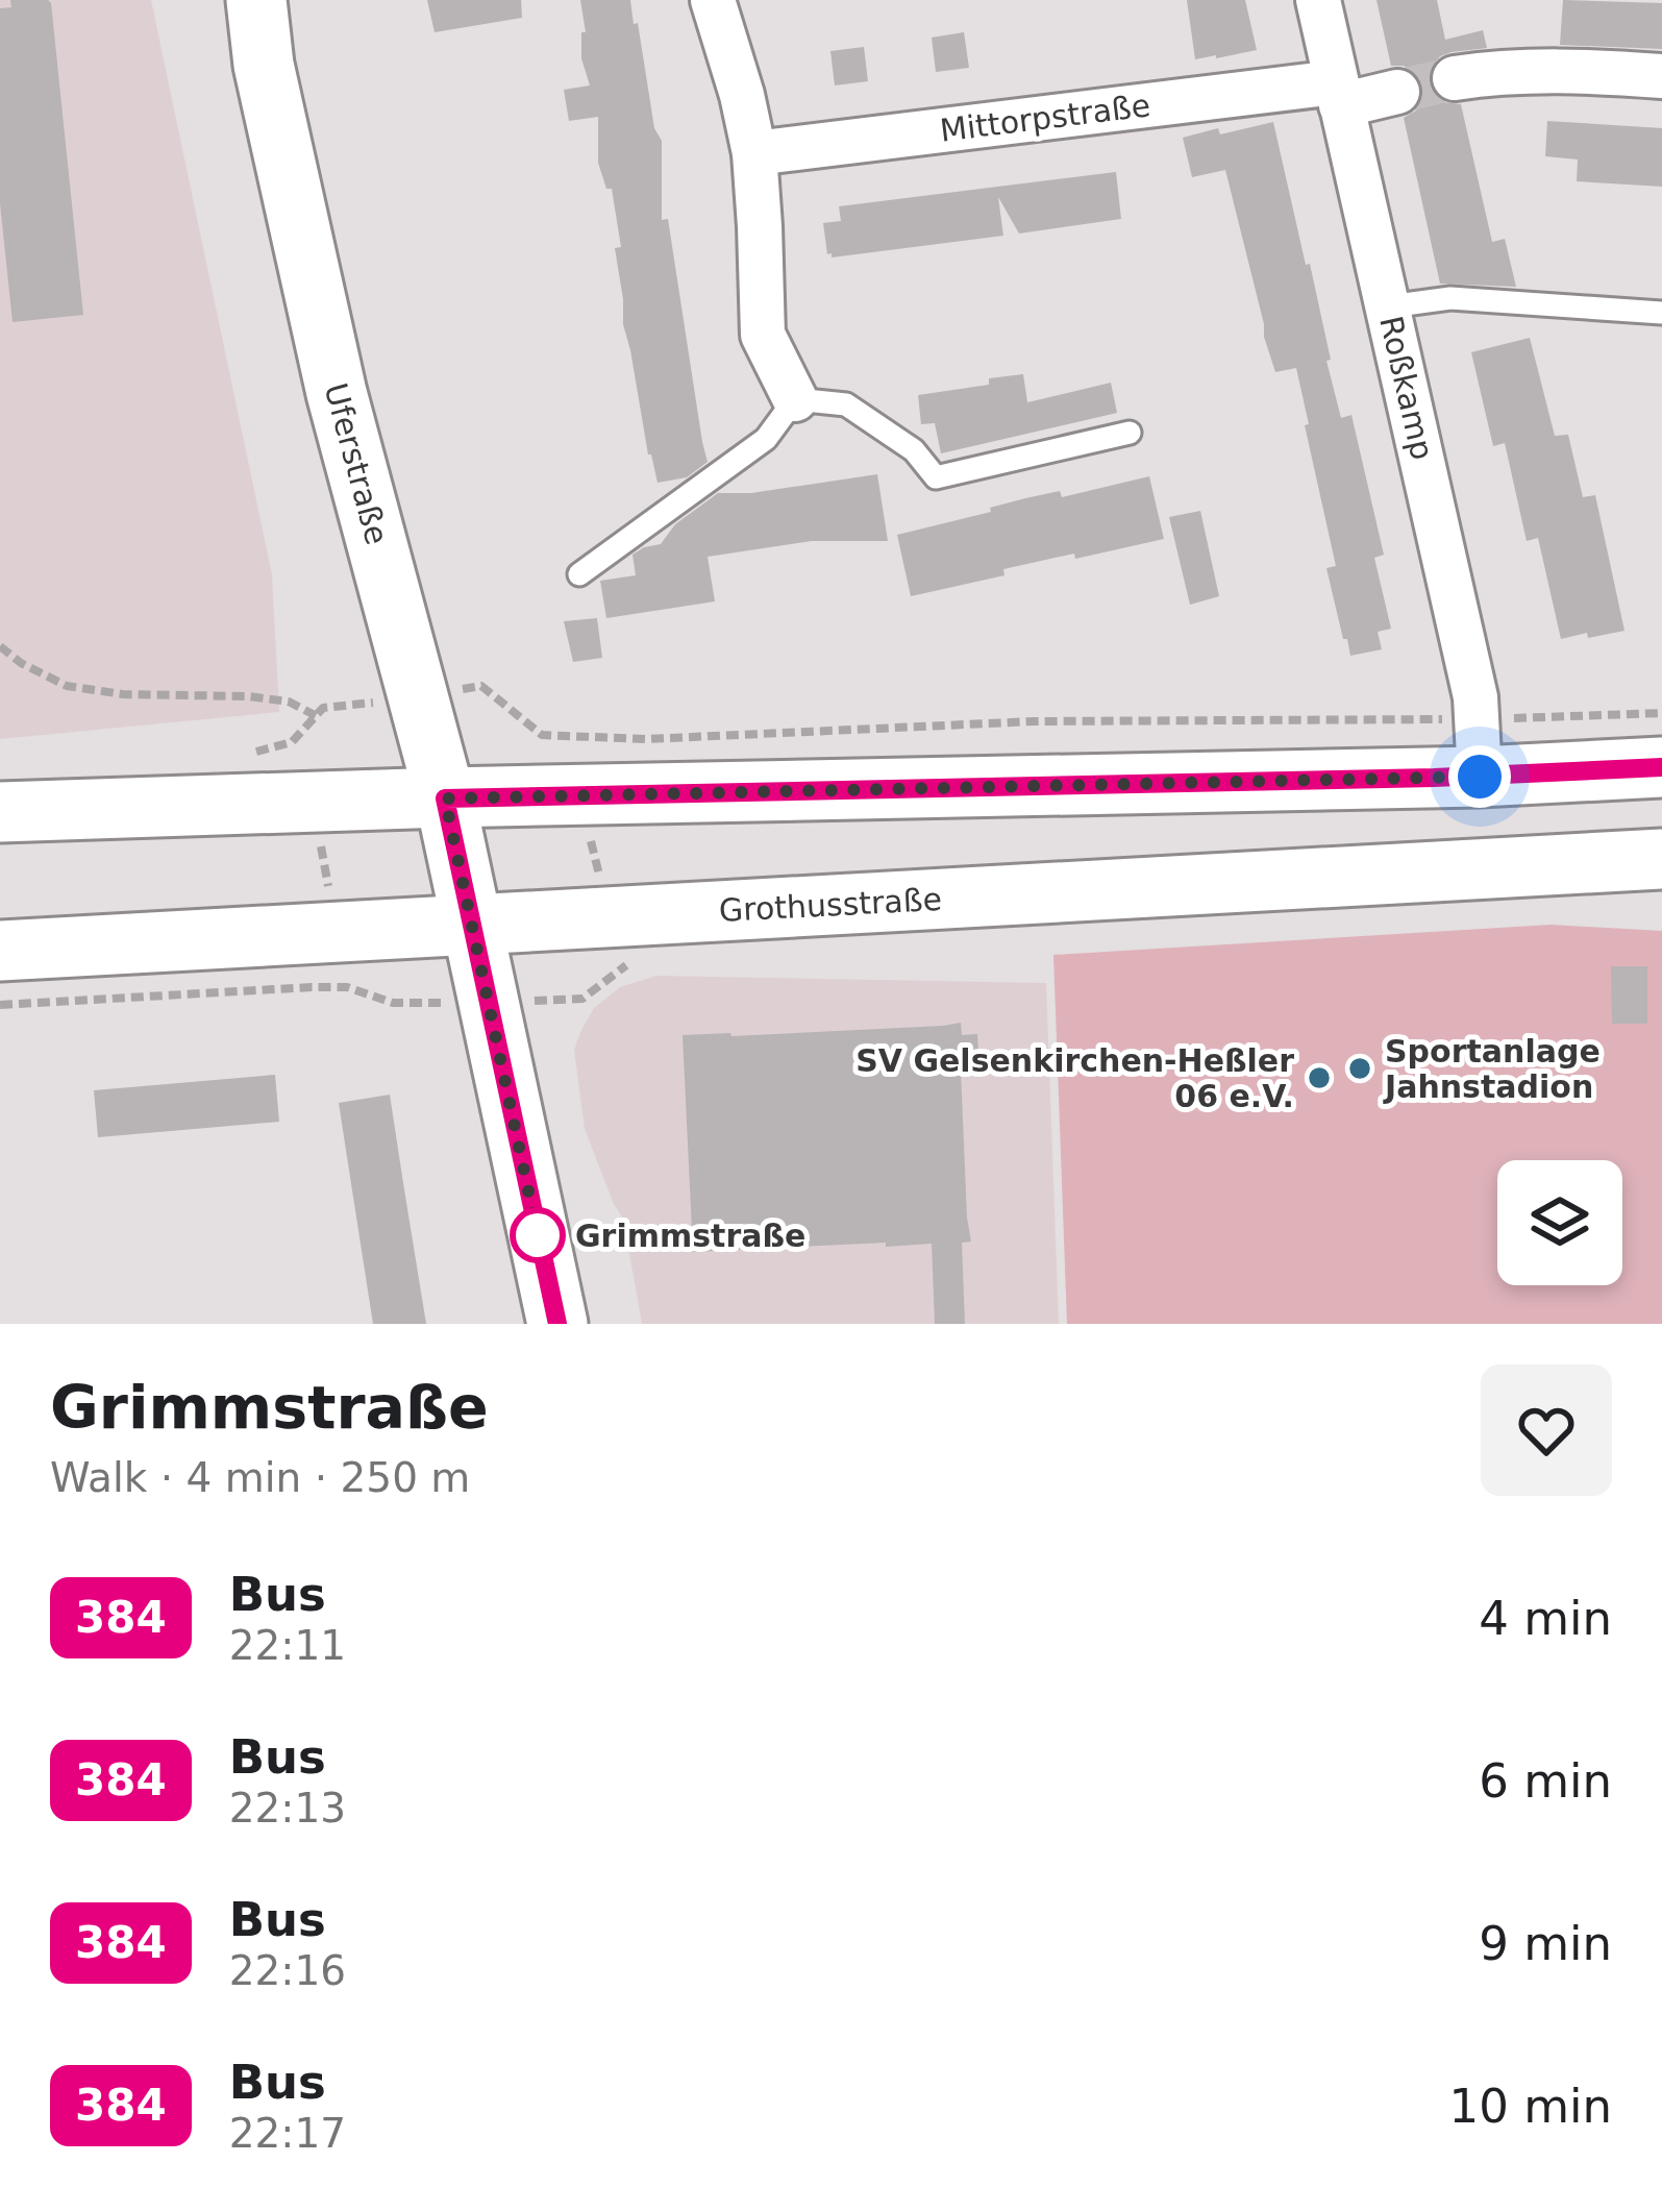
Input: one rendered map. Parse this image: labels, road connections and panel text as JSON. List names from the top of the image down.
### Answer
{
  "streets": {
    "main road": ["Uferstraße", "Grothusstraße"],
    "street": ["Mittorpstraße", "Roßkamp"]
  },
  "crossings": [
    ["Mittorpstraße", "Roßkamp"],
    ["Uferstraße", "Grothusstraße"]
  ],
  "places": ["Sportanlage Jahnstadion", "SV Gelsenkirchen-Heßler 06 e.V.", "Grimmstraße"],
  "lines": ["bus line 384"],
  "page": {
    "heading": ["Grimmstraße", "Walk · 4 min · 250 m"],
    "list": [
      {
        "mark": "384",
        "name": "Bus",
        "note": "22:11",
        "value": "4 min"
      },
      {
        "mark": "384",
        "name": "Bus",
        "note": "22:13",
        "value": "6 min"
      },
      {
        "mark": "384",
        "name": "Bus",
        "note": "22:16",
        "value": "9 min"
      },
      {
        "mark": "384",
        "name": "Bus",
        "note": "22:17",
        "value": "10 min"
      }
    ]
  }
}
